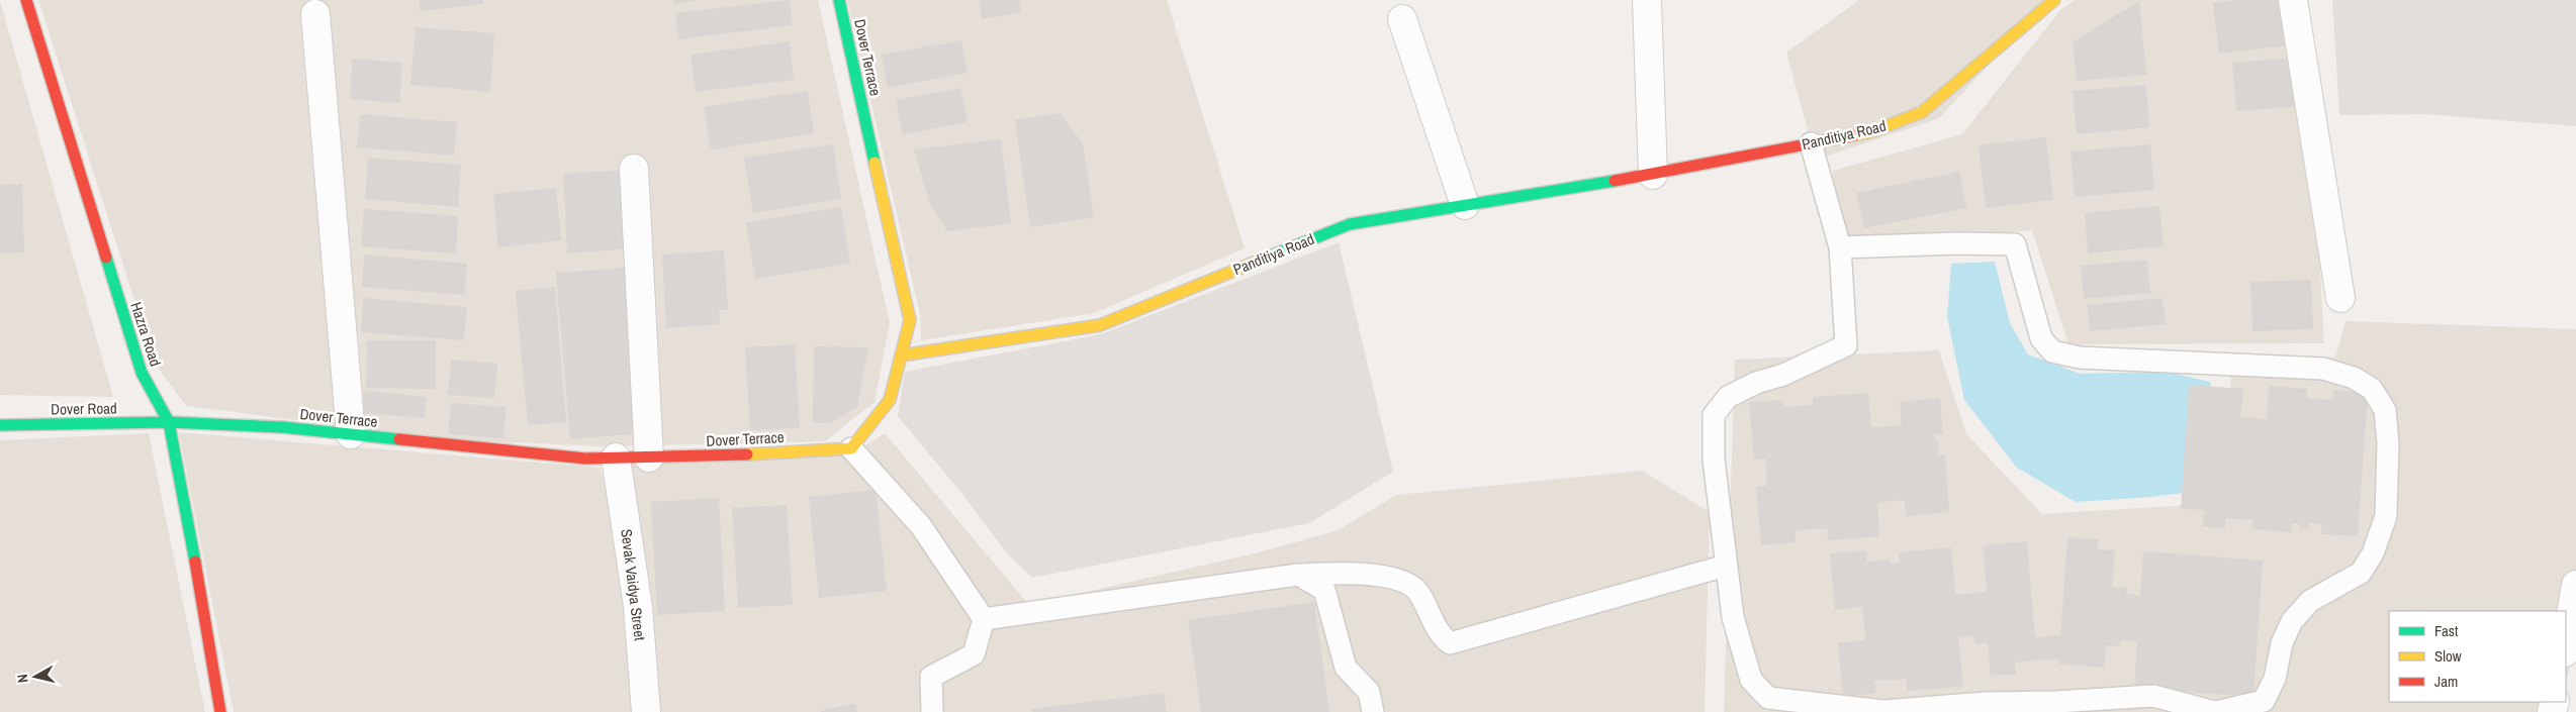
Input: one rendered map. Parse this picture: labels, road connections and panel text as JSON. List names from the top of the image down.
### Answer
{
  "streets": {
    "street": [
      "Dover Terrace",
      "Panditiya Road",
      "Hazra Road",
      "Dover Road",
      "Sevak Vaidya Street"
    ]
  },
  "crossings": [
    ["Dover Terrace", "Panditiya Road"],
    ["Dover Terrace", "Hazra Road"],
    ["Dover Terrace", "Dover Road"],
    ["Dover Terrace", "Sevak Vaidya Street"],
    ["Hazra Road", "Dover Road"]
  ],
  "legend": ["Fast", "Slow", "Jam"],
  "north": "left"
}
